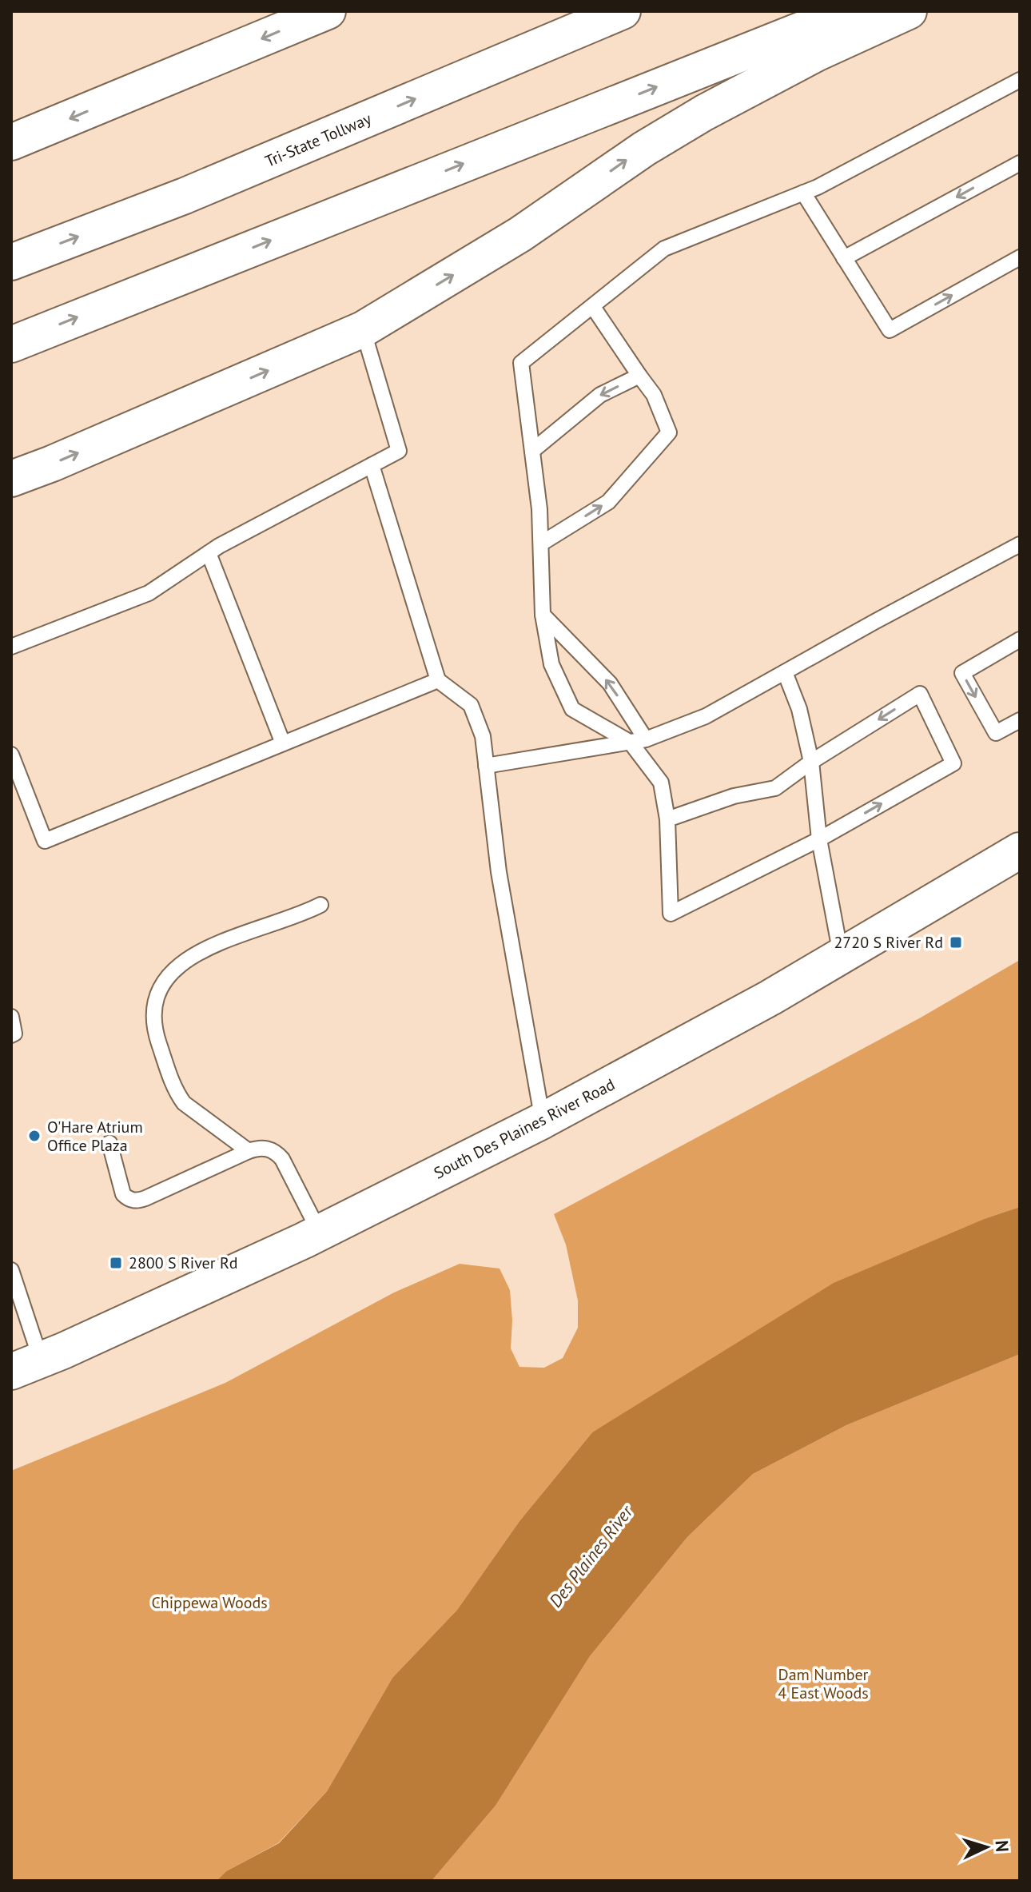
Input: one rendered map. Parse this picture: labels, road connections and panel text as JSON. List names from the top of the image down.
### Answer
{
  "streets": {
    "main road": ["Tri-State Tollway", "South Des Plaines River Road"]
  },
  "water": ["Des Plaines River"],
  "parks": ["Chippewa Woods", "Dam Number 4 East Woods"],
  "places": {
    "transit": ["2720 S River Rd", "2800 S River Rd"],
    "other": ["O'Hare Atrium Office Plaza"]
  },
  "north": "right"
}
